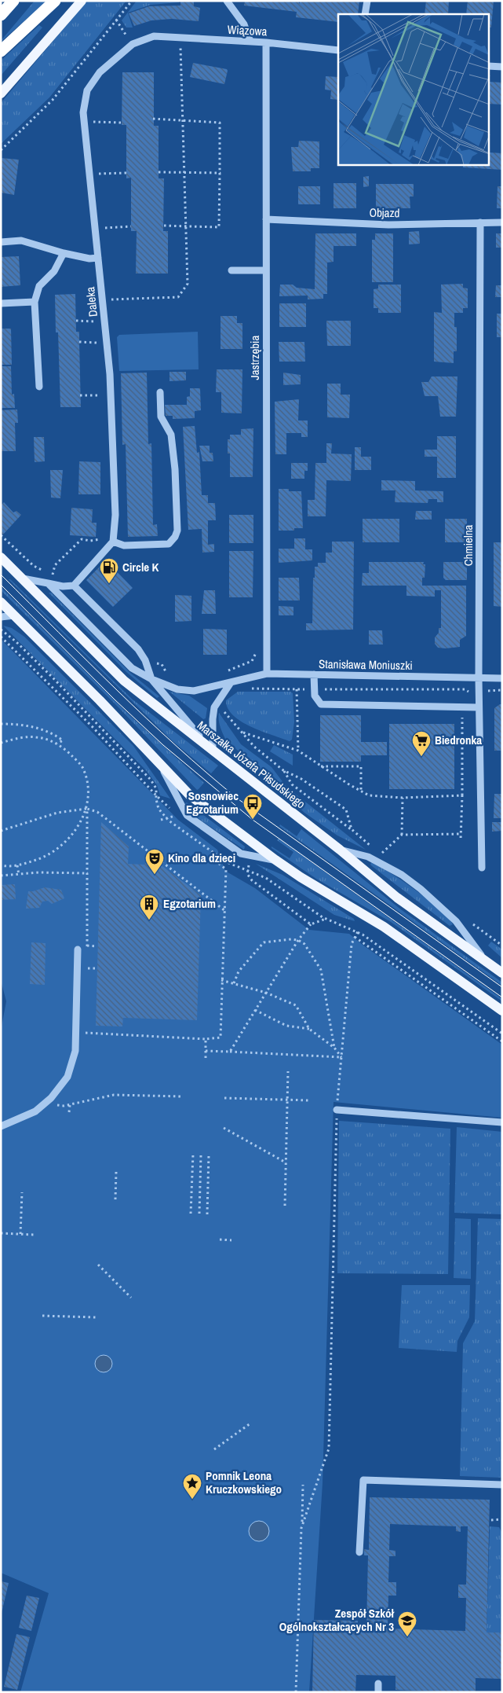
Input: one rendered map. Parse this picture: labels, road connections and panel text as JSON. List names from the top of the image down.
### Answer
{
  "streets": {
    "main road": ["Marszałka Józefa Piłsudskiego"],
    "street": [
      "Wiązowa",
      "Objazd",
      "Daleka",
      "Jastrzębia",
      "Chmielna",
      "Stanisława Moniuszki"
    ]
  },
  "crossings": [
    ["Wiązowa", "Daleka"],
    ["Wiązowa", "Jastrzębia"],
    ["Objazd", "Jastrzębia"],
    ["Objazd", "Chmielna"],
    ["Jastrzębia", "Stanisława Moniuszki"],
    ["Chmielna", "Stanisława Moniuszki"]
  ],
  "places": {
    "fuel station": ["Circle K"],
    "supermarket": ["Biedronka"],
    "bus stop": ["Sosnowiec Egzotarium"],
    "theatre": ["Kino dla dzieci"],
    "building": ["Egzotarium"],
    "place": ["Pomnik Leona Kruczkowskiego"],
    "school or university": ["Zespół Szkół Ogólnokształcących Nr 3"]
  }
}
